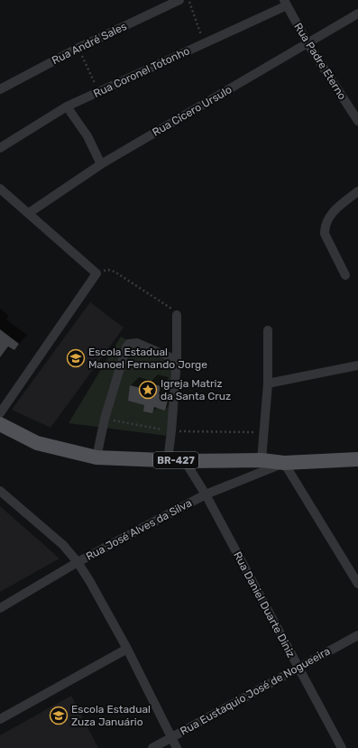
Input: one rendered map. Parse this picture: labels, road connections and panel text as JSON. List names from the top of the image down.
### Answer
{
  "streets": {
    "main road": ["BR-427"],
    "street": [
      "Rua André Sales",
      "Rua Padre Eterno",
      "Rua Coronel Totonho",
      "Rua Cícero Ursulo",
      "Rua José Alves da Silva",
      "Rua Daniel Duarte Diniz",
      "Rua Eustaquio José de Nogueeira"
    ]
  },
  "crossings": [
    ["Rua Padre Eterno", "Rua Coronel Totonho"],
    ["Rua Padre Eterno", "Rua Cícero Ursulo"],
    ["BR-427", "Rua José Alves da Silva"],
    ["BR-427", "Rua Daniel Duarte Diniz"],
    ["Rua José Alves da Silva", "Rua Daniel Duarte Diniz"],
    ["Rua Daniel Duarte Diniz", "Rua Eustaquio José de Nogueeira"]
  ],
  "places": {
    "school or university": ["Escola Estadual Manoel Fernando Jorge", "Escola Estadual Zuza Januário"],
    "place": ["Igreja Matriz da Santa Cruz"]
  }
}
